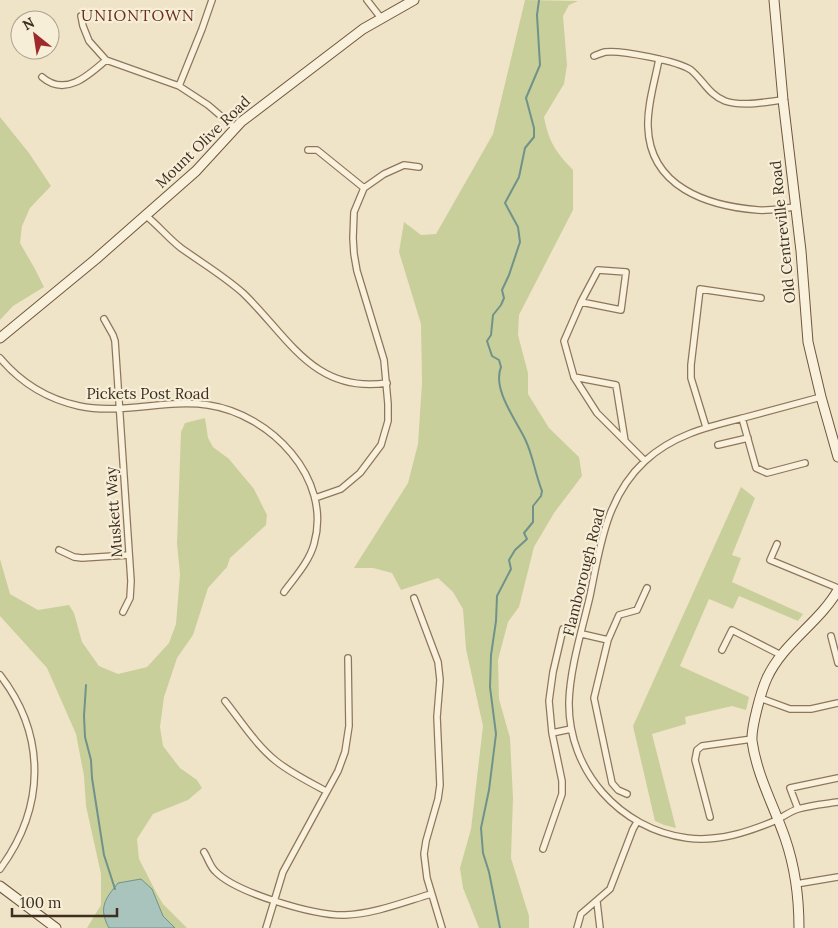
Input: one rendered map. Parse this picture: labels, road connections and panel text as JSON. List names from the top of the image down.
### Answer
{
  "streets": {
    "street": [
      "Mount Olive Road",
      "Old Centreville Road",
      "Pickets Post Road",
      "Muskett Way",
      "Flamborough Road"
    ]
  },
  "crossings": [
    ["Old Centreville Road", "Flamborough Road"],
    ["Pickets Post Road", "Muskett Way"]
  ],
  "districts": ["UNIONTOWN"],
  "scale_bar": "100 m",
  "north": "top left"
}
